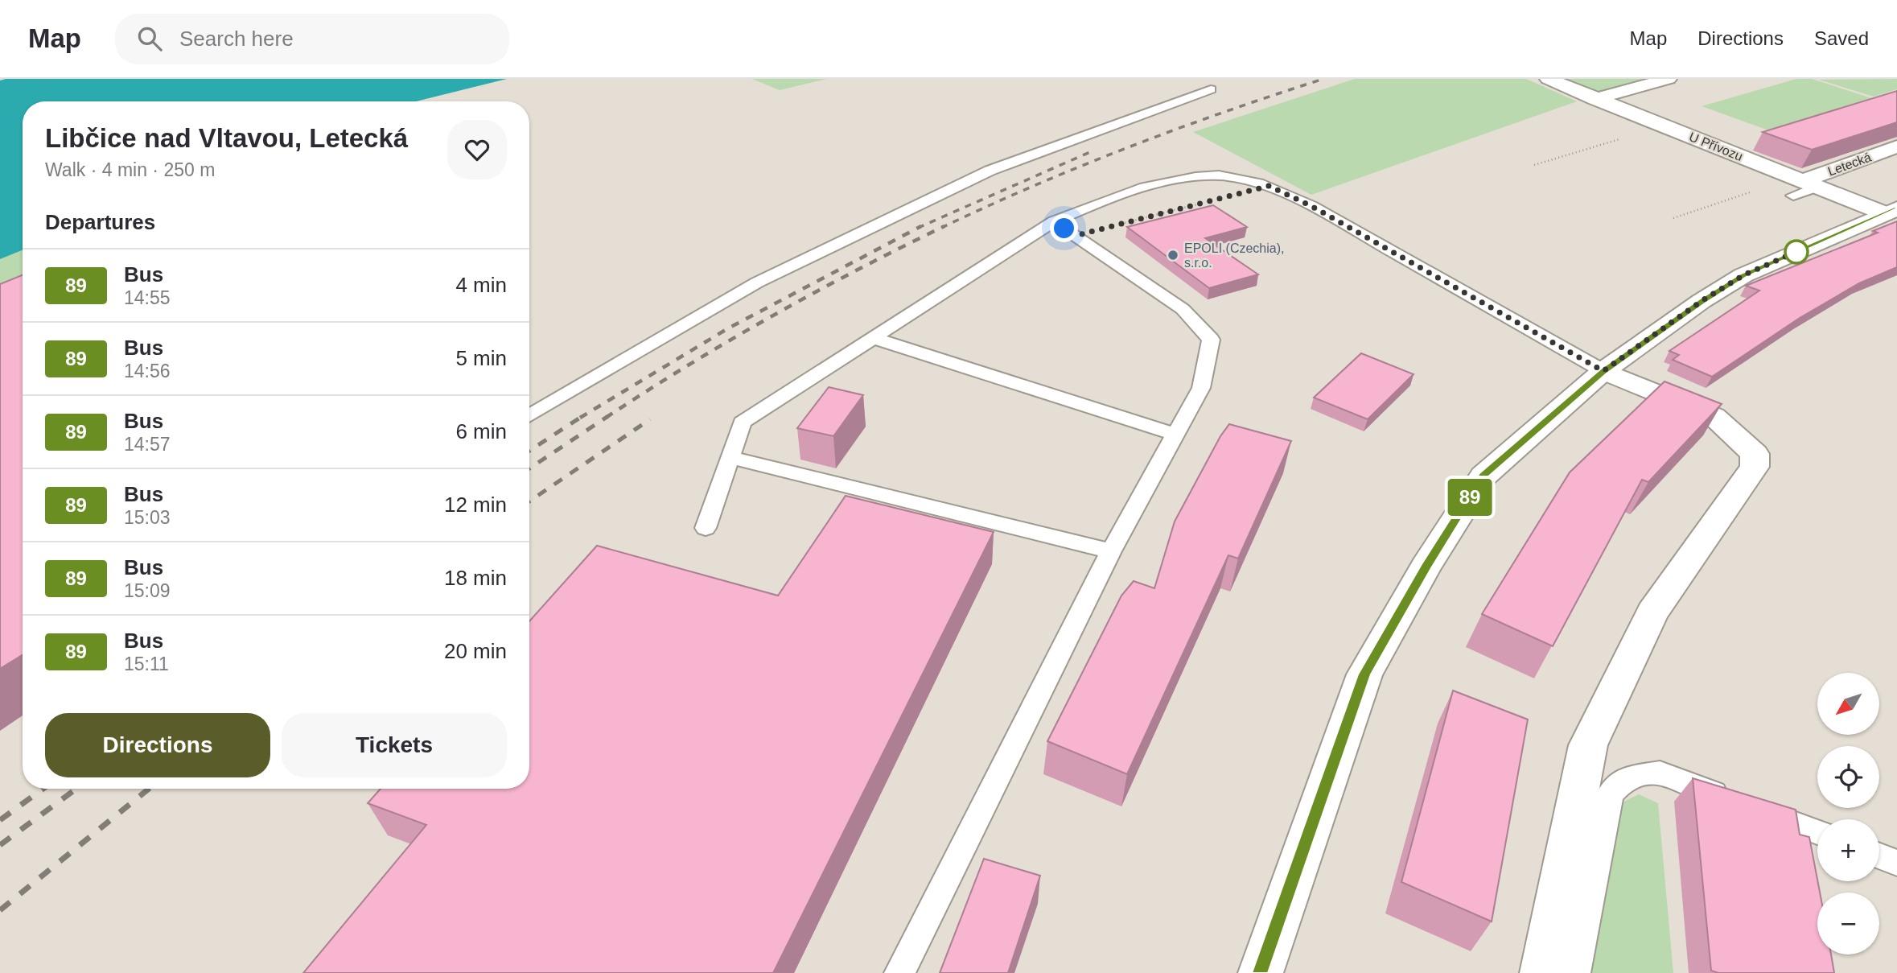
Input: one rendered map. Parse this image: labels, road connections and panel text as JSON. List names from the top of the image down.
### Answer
{
  "streets": {
    "street": ["U Přívozu", "Letecká"]
  },
  "crossings": [
    ["U Přívozu", "Letecká"]
  ],
  "places": ["EPOLI (Czechia), s.r.o."],
  "lines": ["bus line 89"],
  "north": "bottom left",
  "page": {
    "header": "Map",
    "search": "Search here",
    "nav": ["Map", "Directions", "Saved"],
    "on_map": "89",
    "heading": [
      ["Libčice nad Vltavou, Letecká", "Walk · 4 min · 250 m"],
      "Departures"
    ],
    "list": [
      {
        "mark": "89",
        "name": "Bus",
        "note": "14:55",
        "value": "4 min"
      },
      {
        "mark": "89",
        "name": "Bus",
        "note": "14:56",
        "value": "5 min"
      },
      {
        "mark": "89",
        "name": "Bus",
        "note": "14:57",
        "value": "6 min"
      },
      {
        "mark": "89",
        "name": "Bus",
        "note": "15:03",
        "value": "12 min"
      },
      {
        "mark": "89",
        "name": "Bus",
        "note": "15:09",
        "value": "18 min"
      },
      {
        "mark": "89",
        "name": "Bus",
        "note": "15:11",
        "value": "20 min"
      }
    ],
    "map_buttons": ["+", "−"],
    "buttons": ["Directions", "Tickets"]
  }
}
